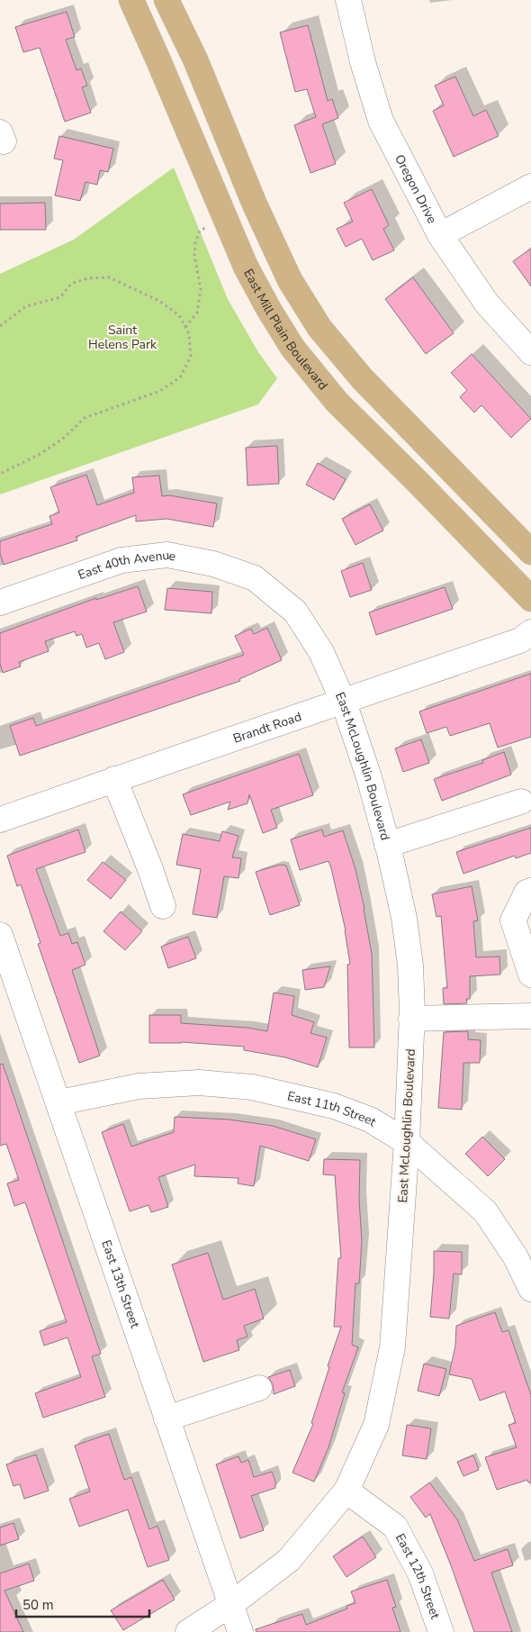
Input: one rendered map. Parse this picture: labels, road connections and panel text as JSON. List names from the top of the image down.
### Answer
{
  "streets": {
    "main road": ["East Mill Plain Boulevard"],
    "street": [
      "Oregon Drive",
      "East 40th Avenue",
      "Brandt Road",
      "East McLoughlin Boulevard",
      "East 11th Street",
      "East 13th Street",
      "East 12th Street"
    ]
  },
  "crossings": [
    ["East 40th Avenue", "East McLoughlin Boulevard"],
    ["Brandt Road", "East McLoughlin Boulevard"],
    ["East McLoughlin Boulevard", "East 11th Street"],
    ["East McLoughlin Boulevard", "East 13th Street"],
    ["East McLoughlin Boulevard", "East 12th Street"],
    ["East 11th Street", "East 13th Street"]
  ],
  "parks": ["Saint Helens Park"],
  "scale_bar": "50 m"
}
